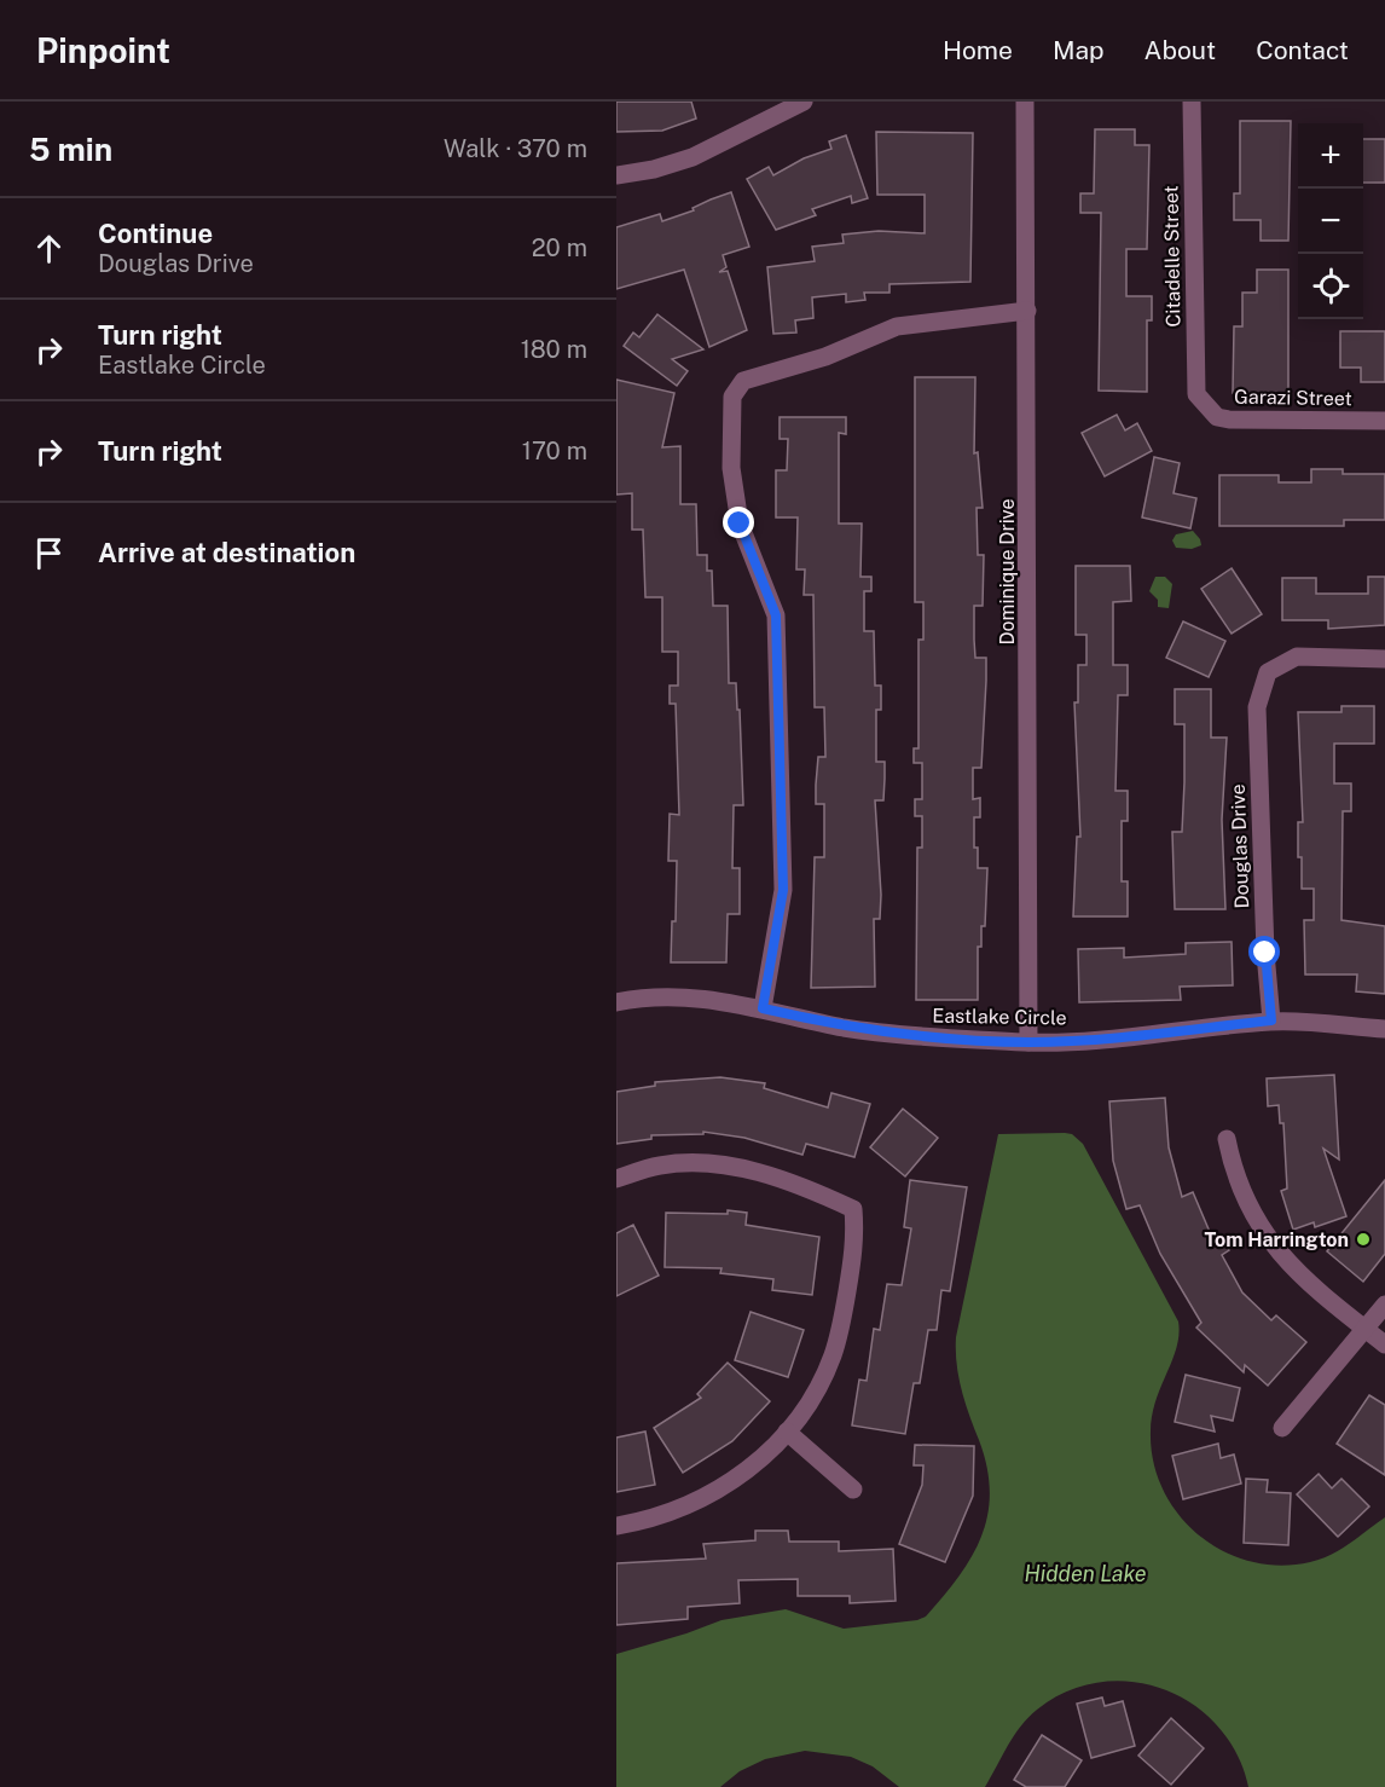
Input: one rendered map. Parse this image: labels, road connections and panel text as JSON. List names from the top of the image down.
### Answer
{
  "streets": {
    "street": [
      "Citadelle Street",
      "Garazi Street",
      "Dominique Drive",
      "Douglas Drive",
      "Eastlake Circle"
    ]
  },
  "crossings": [
    ["Citadelle Street", "Garazi Street"],
    ["Dominique Drive", "Eastlake Circle"],
    ["Douglas Drive", "Eastlake Circle"]
  ],
  "water": ["Hidden Lake"],
  "places": ["Tom Harrington"],
  "page": {
    "header": "Pinpoint",
    "nav": [
      "Home",
      "Map",
      "About",
      "Contact"
    ],
    "heading": ["5 min", "Walk · 370 m"],
    "map_buttons": ["+", "−"],
    "list": [
      ["Continue", "Douglas Drive", "20 m"],
      ["Turn right", "Eastlake Circle", "180 m"],
      ["Turn right", "170 m"],
      "Arrive at destination"
    ]
  }
}
